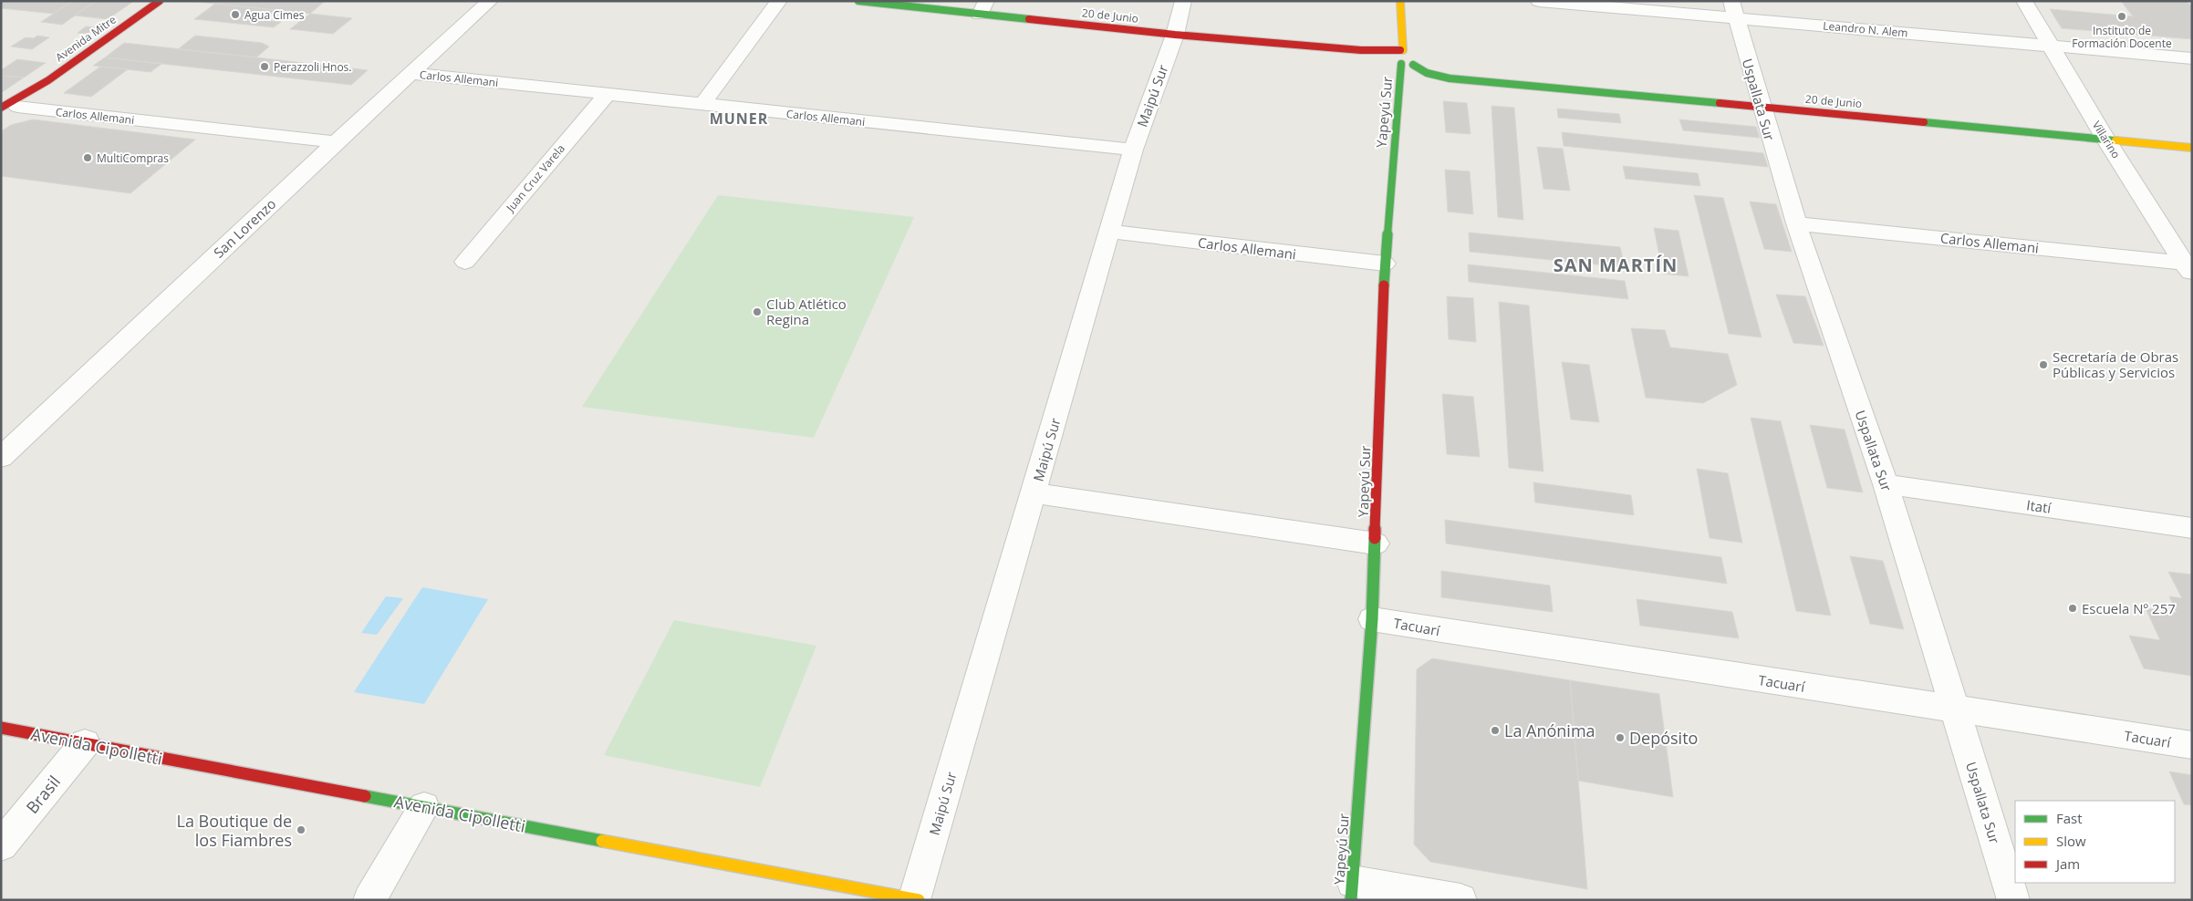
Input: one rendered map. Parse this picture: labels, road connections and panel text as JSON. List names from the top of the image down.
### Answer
{
  "streets": {
    "street": [
      "20 de Junio",
      "Leandro N. Alem",
      "Avenida Mitre",
      "Carlos Allemani",
      "Maipú Sur",
      "Uspallata Sur",
      "Yapeyú Sur",
      "Villarino",
      "Juan Cruz Varela",
      "San Lorenzo",
      "Itatí",
      "Tacuarí",
      "Avenida Cipolletti",
      "Brasil"
    ]
  },
  "crossings": [
    ["20 de Junio", "Maipú Sur"],
    ["20 de Junio", "Uspallata Sur"],
    ["20 de Junio", "Yapeyú Sur"],
    ["20 de Junio", "Villarino"],
    ["Leandro N. Alem", "Uspallata Sur"],
    ["Leandro N. Alem", "Villarino"],
    ["Avenida Mitre", "Carlos Allemani"],
    ["Carlos Allemani", "Maipú Sur"],
    ["Carlos Allemani", "Uspallata Sur"],
    ["Carlos Allemani", "Yapeyú Sur"],
    ["Carlos Allemani", "Villarino"],
    ["Carlos Allemani", "Juan Cruz Varela"],
    ["Carlos Allemani", "San Lorenzo"],
    ["Maipú Sur", "Avenida Cipolletti"],
    ["Uspallata Sur", "Itatí"],
    ["Uspallata Sur", "Tacuarí"],
    ["Yapeyú Sur", "Tacuarí"],
    ["Avenida Cipolletti", "Brasil"]
  ],
  "districts": ["MUNER", "SAN MARTÍN"],
  "places": [
    "Agua Cimes",
    "Instituto de Formación Docente",
    "Perazzoli Hnos.",
    "MultiCompras",
    "Club Atlético Regina",
    "Secretaría de Obras Públicas y Servicios",
    "Escuela Nº 257",
    "La Anónima",
    "Depósito",
    "La Boutique de los Fiambres"
  ],
  "legend": ["Fast", "Slow", "Jam"]
}
